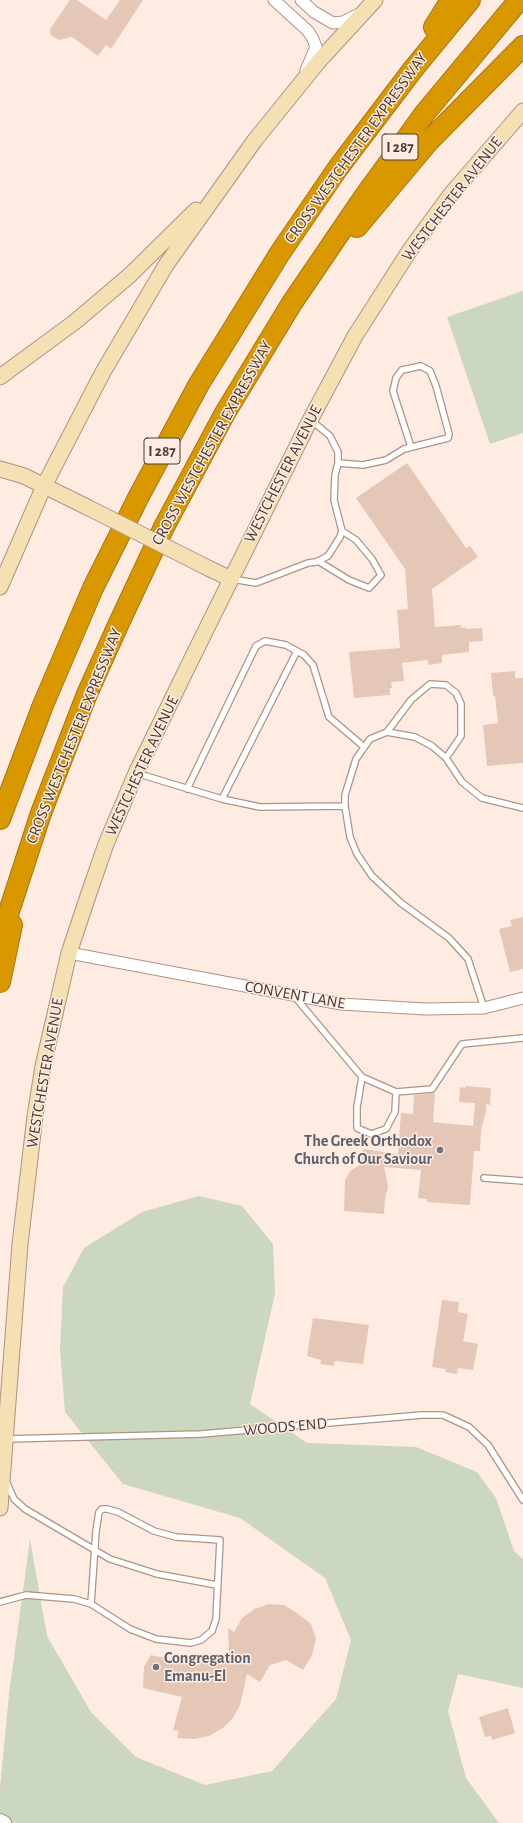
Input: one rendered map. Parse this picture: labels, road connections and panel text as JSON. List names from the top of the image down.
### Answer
{
  "streets": {
    "highway": ["I 287", "CROSS WESTCHESTER EXPRESSWAY"],
    "main road": ["WESTCHESTER AVENUE"],
    "street": ["CONVENT LANE"],
    "lane": ["WOODS END"]
  },
  "crossings": [
    ["WESTCHESTER AVENUE", "CONVENT LANE"],
    ["WESTCHESTER AVENUE", "WOODS END"]
  ],
  "places": ["The Greek Orthodox Church of Our Saviour", "Congregation Emanu-El"]
}
